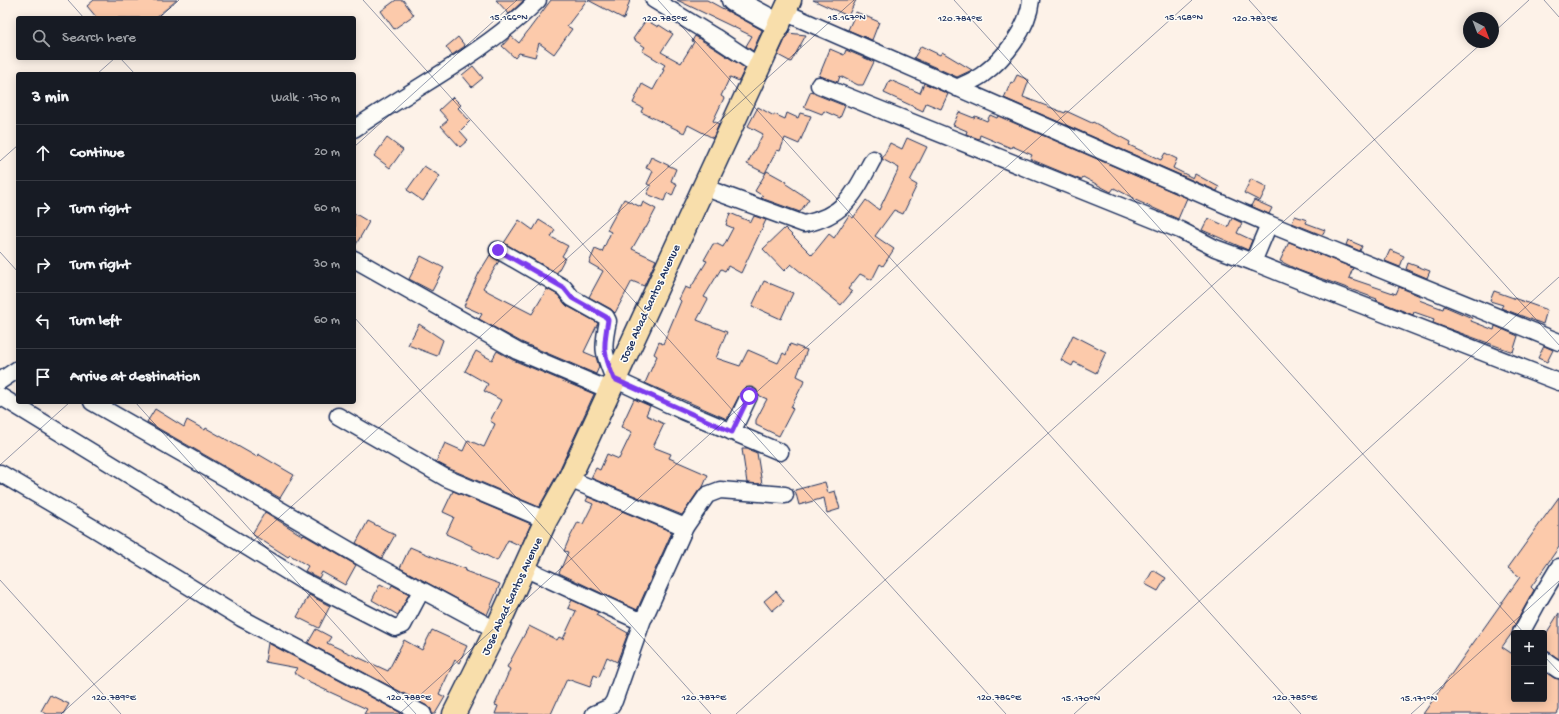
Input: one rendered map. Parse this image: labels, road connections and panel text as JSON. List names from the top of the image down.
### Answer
{
  "streets": {
    "highway": ["Jose Abad Santos Avenue"]
  },
  "north": "bottom right",
  "page": {
    "search": "Search here",
    "heading": ["3 min", "Walk · 170 m"],
    "list": [
      ["Continue", "20 m"],
      ["Turn right", "60 m"],
      ["Turn right", "30 m"],
      ["Turn left", "60 m"],
      "Arrive at destination"
    ],
    "map_buttons": ["+", "−"]
  },
  "coordinates": [
    "15.166°N",
    "15.167°N",
    "15.168°N",
    "120.785°E",
    "120.784°E",
    "120.783°E",
    "120.789°E",
    "120.788°E",
    "120.787°E",
    "120.786°E",
    "15.170°N",
    "15.171°N"
  ]
}
